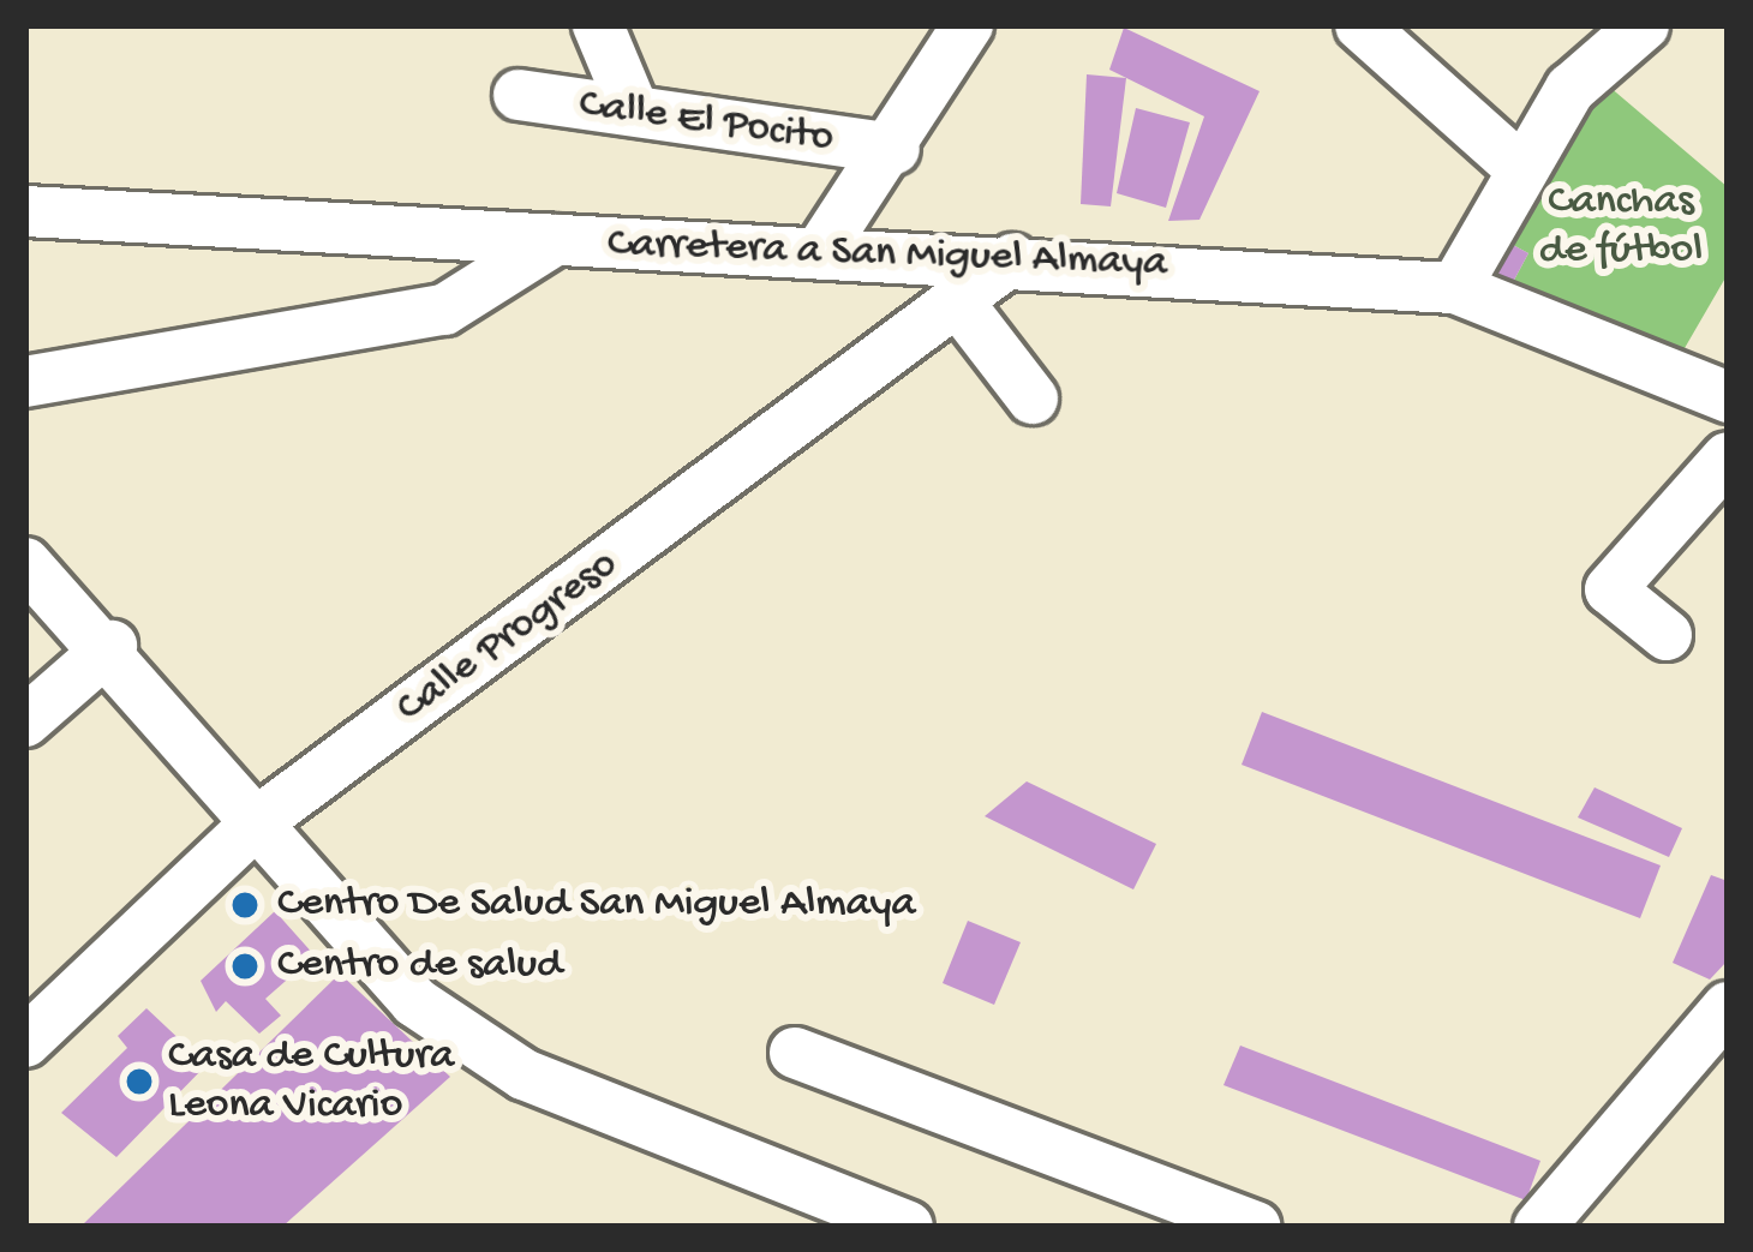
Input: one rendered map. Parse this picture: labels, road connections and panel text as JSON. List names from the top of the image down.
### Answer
{
  "streets": {
    "street": ["Calle El Pocito", "Carretera a San Miguel Almaya", "Calle Progreso"]
  },
  "crossings": [
    ["Carretera a San Miguel Almaya", "Calle Progreso"]
  ],
  "parks": ["Canchas de fútbol"],
  "places": ["Centro De Salud San Miguel Almaya", "Centro de salud", "Casa de Cultura Leona Vicario"]
}
